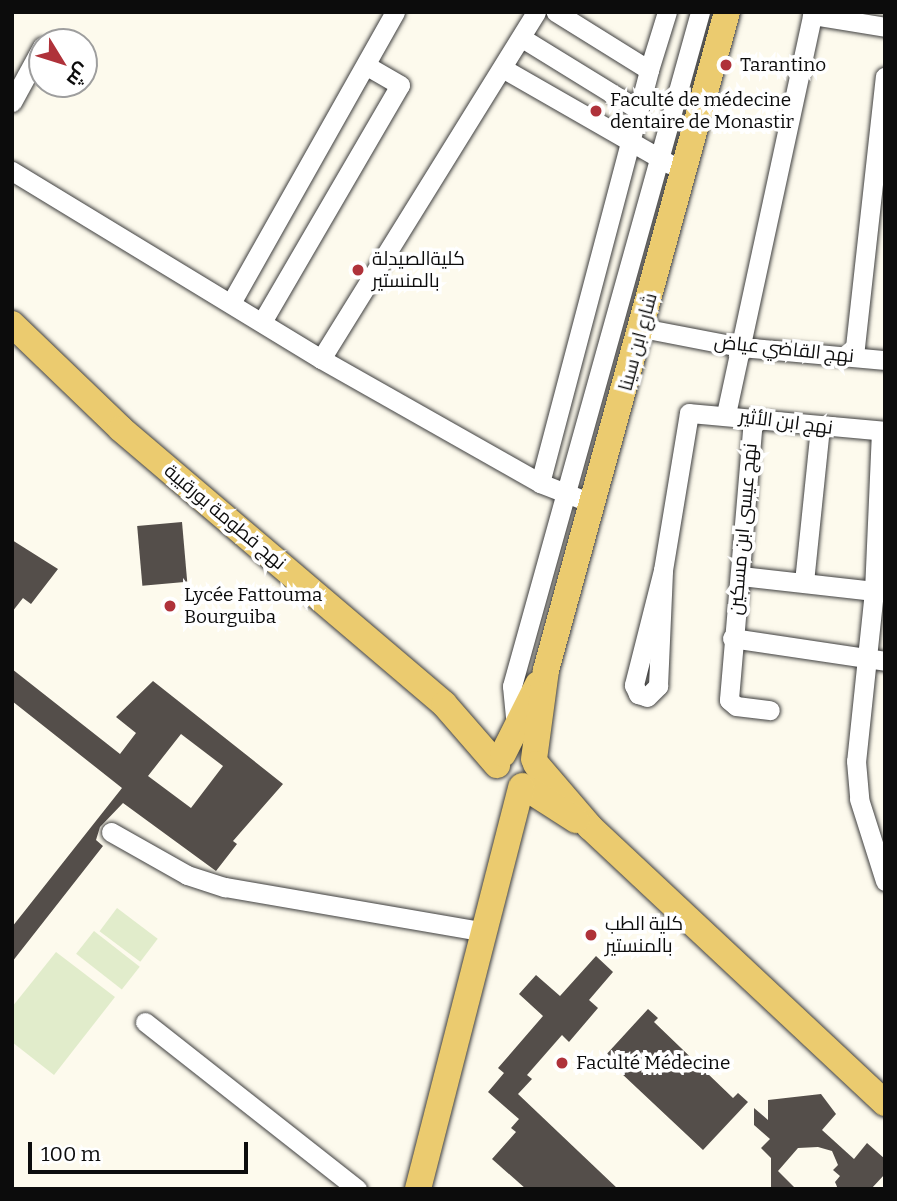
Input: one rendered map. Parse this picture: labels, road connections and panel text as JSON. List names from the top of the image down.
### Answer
{
  "streets": {
    "main road": ["شارع ابن سينا", "نهج فطومة بورقيبة"],
    "street": ["نهج القاضي عياض", "نهج ابن الأثير", "نهج عيسى ابن مسكين"]
  },
  "crossings": [
    ["شارع ابن سينا", "نهج القاضي عياض"],
    ["نهج ابن الأثير", "نهج عيسى ابن مسكين"]
  ],
  "places": [
    "Tarantino",
    "Faculté de médecine dentaire de Monastir",
    "كليةالصيدلة بالمنستير",
    "Lycée Fattouma Bourguiba",
    "كلية الطب بالمنستير",
    "Faculté Médecine"
  ],
  "scale_bar": "100 m",
  "north": "bottom right"
}
